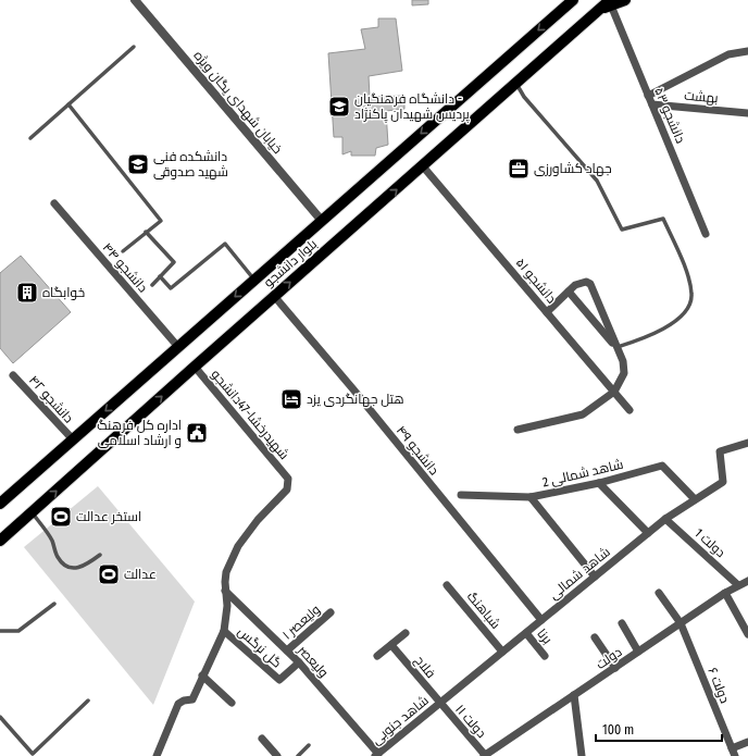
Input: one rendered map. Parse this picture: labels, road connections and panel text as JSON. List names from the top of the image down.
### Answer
{
  "streets": {
    "main road": ["بلوار دانشجو"],
    "street": [
      "بهشت",
      "خیابان شهدای یگان ویژه",
      "دانشجو ۵۳",
      "دانشجو ۴۴",
      "دانشجو ۵۱",
      "دانشجو ۴۲",
      "شهیدرخشا-47دانشجو",
      "دانشجو ۴۹",
      "شاهد شمالی 2",
      "دولت 1",
      "شاهد شمالی",
      "شباهنگ",
      "ولیعصر ۱",
      "برنا",
      "گل نرگس",
      "دولت",
      "ولیعصر",
      "فلاح",
      "دولت ۶",
      "شاهد جنوبی",
      "دولت ۱۱"
    ]
  },
  "crossings": [
    ["بهشت", "دانشجو ۵۳"],
    ["خیابان شهدای یگان ویژه", "بلوار دانشجو"],
    ["دانشجو ۵۳", "بلوار دانشجو"],
    ["بلوار دانشجو", "دانشجو ۴۴"],
    ["بلوار دانشجو", "دانشجو ۵۱"],
    ["بلوار دانشجو", "دانشجو ۴۲"],
    ["بلوار دانشجو", "شهیدرخشا-47دانشجو"],
    ["بلوار دانشجو", "دانشجو ۴۹"],
    ["شهیدرخشا-47دانشجو", "ولیعصر"],
    ["دانشجو ۴۹", "شاهد شمالی"],
    ["شاهد شمالی 2", "شاهد شمالی"],
    ["دولت 1", "شاهد شمالی"],
    ["دولت 1", "دولت"],
    ["شاهد شمالی", "شباهنگ"],
    ["شاهد شمالی", "برنا"],
    ["شاهد شمالی", "فلاح"],
    ["شاهد شمالی", "شاهد جنوبی"],
    ["شاهد شمالی", "دولت ۱۱"],
    ["ولیعصر ۱", "ولیعصر"],
    ["گل نرگس", "ولیعصر"],
    ["دولت", "دولت ۶"],
    ["دولت", "دولت ۱۱"],
    ["ولیعصر", "شاهد جنوبی"],
    ["فلاح", "شاهد جنوبی"],
    ["فلاح", "دولت ۱۱"],
    ["شاهد جنوبی", "دولت ۱۱"]
  ],
  "places": {
    "school or university": ["دانشگاه فرهنگیان - پردیس شهیدان پاکنژاد", "دانشکده فنی شهید صدوقی"],
    "office": ["جهاد کشاورزی"],
    "building": ["خوابگاه"],
    "hotel": ["هتل جهانگردی یزد"],
    "public building": ["اداره کل فرهنگ و ارشاد اسلامی"],
    "sports": ["استخر عدالت", "عدالت"]
  },
  "scale_bar": "100 m"
}
